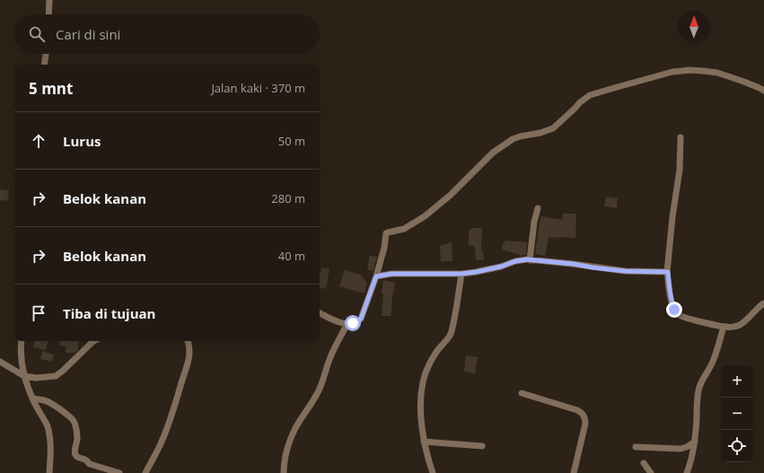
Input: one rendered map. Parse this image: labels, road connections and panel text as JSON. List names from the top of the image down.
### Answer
{
  "north": "top",
  "page": {
    "search": "Cari di sini",
    "heading": ["5 mnt", "Jalan kaki · 370 m"],
    "list": [
      ["Lurus", "50 m"],
      ["Belok kanan", "280 m"],
      ["Belok kanan", "40 m"],
      "Tiba di tujuan"
    ],
    "map_buttons": ["+", "−"]
  }
}
